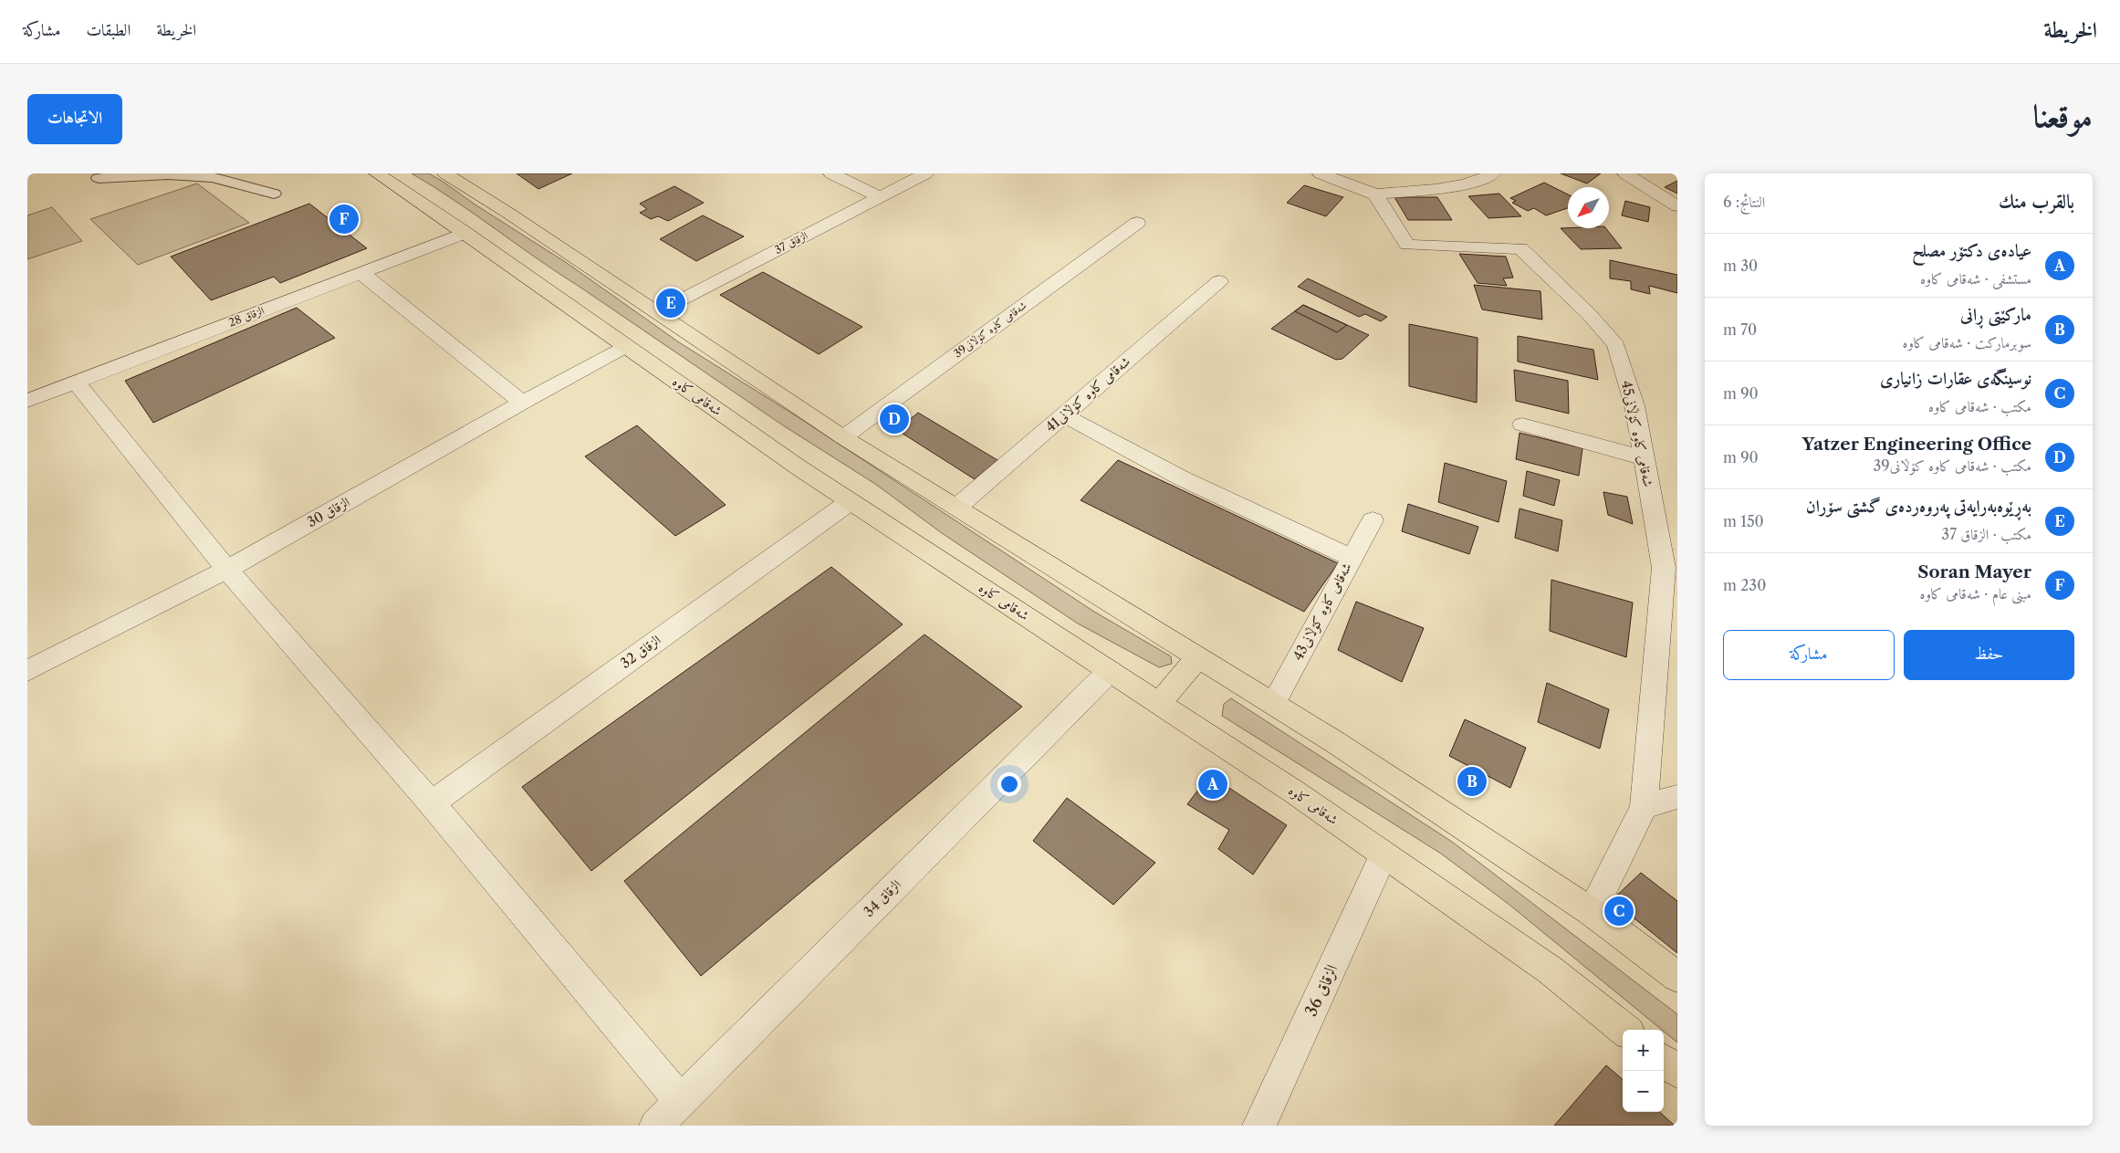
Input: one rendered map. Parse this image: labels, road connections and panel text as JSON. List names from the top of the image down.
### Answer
{
  "streets": {
    "main road": ["شەقامی کاوە"],
    "street": [
      "الزقاق 37",
      "الزقاق 28",
      "شەقامی کاوە کۆڵانی39",
      "شەقامی کاوە کۆڵانی41",
      "شەقامی کاوە کۆڵانی45",
      "الزقاق 30",
      "شەقامی کاوە کۆڵانی43",
      "الزقاق 32",
      "الزقاق 34",
      "الزقاق 36"
    ]
  },
  "crossings": [
    ["الزقاق 28", "شەقامی کاوە"],
    ["شەقامی کاوە", "الزقاق 30"],
    ["شەقامی کاوە", "الزقاق 32"],
    ["شەقامی کاوە", "الزقاق 34"],
    ["شەقامی کاوە", "الزقاق 36"]
  ],
  "north": "bottom left",
  "page": {
    "header": "الخريطة",
    "nav": ["الخريطة", "الطبقات", "مشاركة"],
    "title": "موقعنا",
    "buttons": [
      "الاتجاهات",
      ["حفظ", "مشاركة"]
    ],
    "heading": ["بالقرب منك", "النتائج: 6"],
    "pins": [
      "F",
      "E",
      "D",
      "B",
      "A",
      "C"
    ],
    "list": [
      {
        "mark": "A",
        "name": "عیادەی دکتۆر مصلح",
        "note": "مستشفى · شەقامی کاوە",
        "value": "30 m"
      },
      {
        "mark": "B",
        "name": "مارکێتی ڕانی",
        "note": "سوبرماركت · شەقامی کاوە",
        "value": "70 m"
      },
      {
        "mark": "C",
        "name": "نوسینگەی عقارات زانیاری",
        "note": "مكتب · شەقامی کاوە",
        "value": "90 m"
      },
      {
        "mark": "D",
        "name": "Yatzer Engineering Office",
        "note": "مكتب · شەقامی کاوە کۆڵانی39",
        "value": "90 m"
      },
      {
        "mark": "E",
        "name": "بەڕێوەبەرایەتی پەروەردەی گشتی سۆران",
        "note": "مكتب · الزقاق 37",
        "value": "150 m"
      },
      {
        "mark": "F",
        "name": "Soran Mayer",
        "note": "مبنى عام · شەقامی کاوە",
        "value": "230 m"
      }
    ],
    "map_buttons": ["+", "−"]
  }
}
